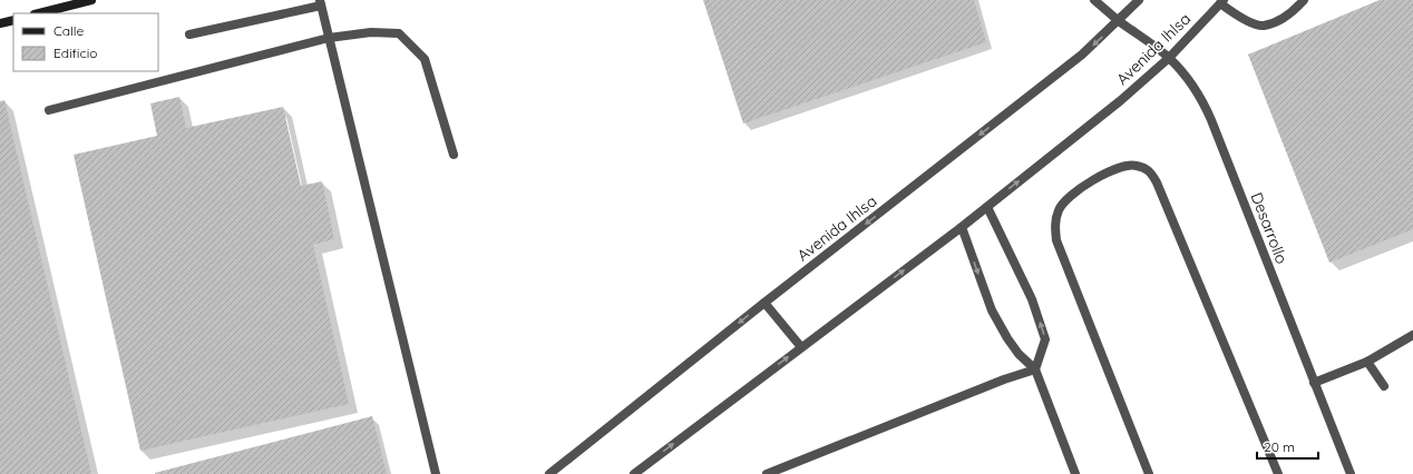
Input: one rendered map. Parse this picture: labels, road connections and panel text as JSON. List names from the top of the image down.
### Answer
{
  "streets": {
    "street": ["Avenida Ihlsa", "Desarrollo"]
  },
  "crossings": [
    ["Avenida Ihlsa", "Desarrollo"]
  ],
  "legend": ["Calle", "Edificio"],
  "scale_bar": "20 m"
}
